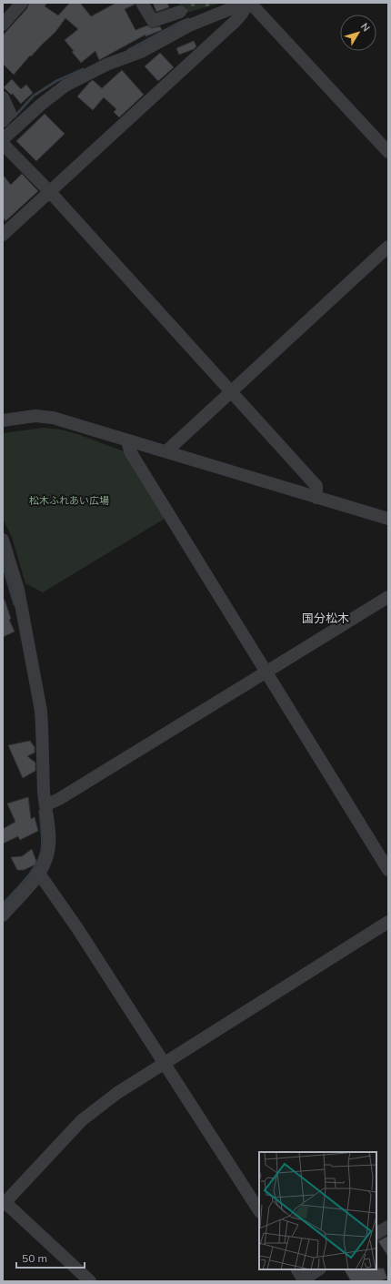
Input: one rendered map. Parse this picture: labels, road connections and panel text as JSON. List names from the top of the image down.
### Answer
{
  "districts": ["国分松木"],
  "parks": ["松木ふれあい広場"],
  "scale_bar": "50 m",
  "north": "top right"
}
